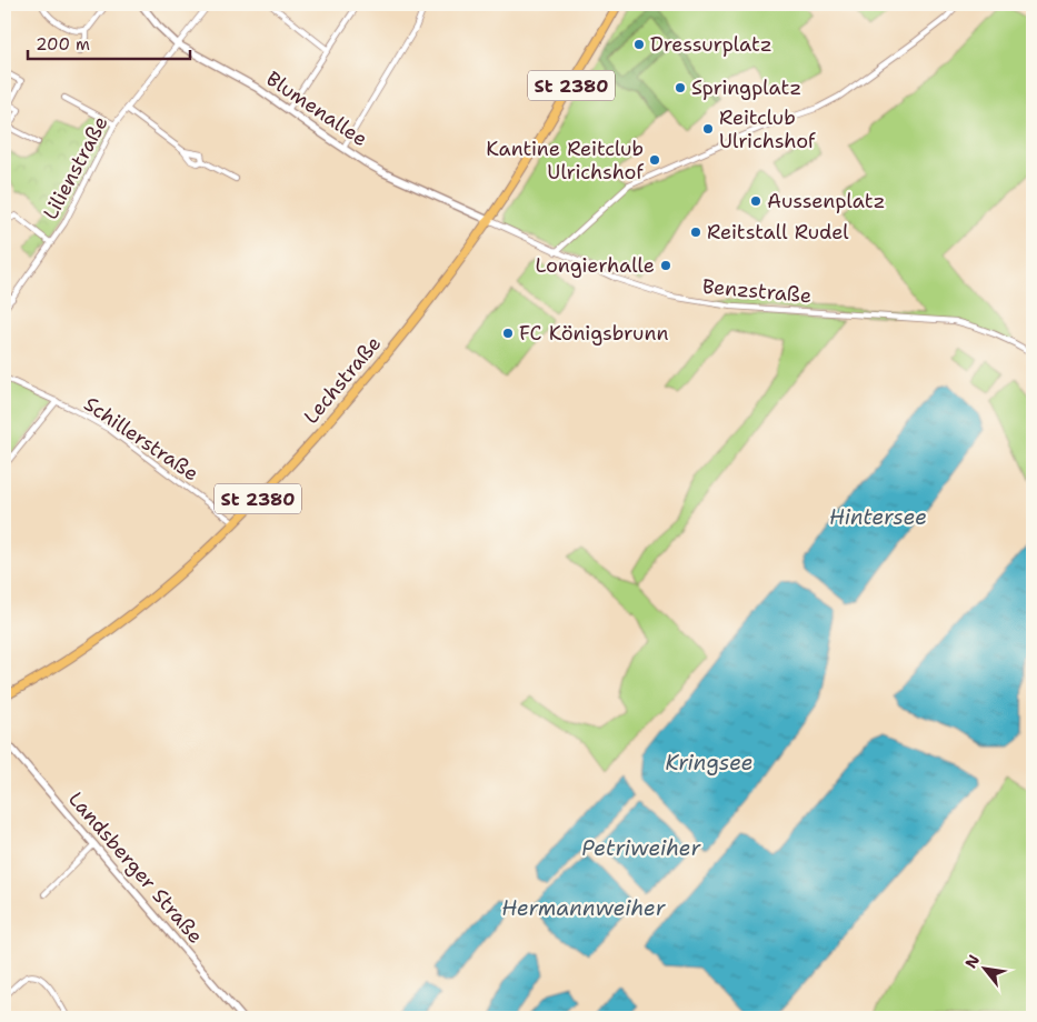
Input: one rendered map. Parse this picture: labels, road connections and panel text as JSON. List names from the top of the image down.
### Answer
{
  "streets": {
    "main road": ["St 2380", "Lechstraße"],
    "street": [
      "Blumenallee",
      "Lilienstraße",
      "Benzstraße",
      "Schillerstraße",
      "Landsberger Straße"
    ]
  },
  "crossings": [
    ["Blumenallee", "Lilienstraße"],
    ["Blumenallee", "Benzstraße"],
    ["Blumenallee", "Lechstraße"],
    ["Benzstraße", "Lechstraße"],
    ["Lechstraße", "Schillerstraße"]
  ],
  "water": [
    "Hintersee",
    "Kringsee",
    "Petriweiher",
    "Hermannweiher"
  ],
  "places": [
    "Dressurplatz",
    "Springplatz",
    "Reitclub Ulrichshof",
    "Kantine Reitclub Ulrichshof",
    "Aussenplatz",
    "Reitstall Rudel",
    "Longierhalle",
    "FC Königsbrunn"
  ],
  "scale_bar": "200 m",
  "north": "top left"
}
